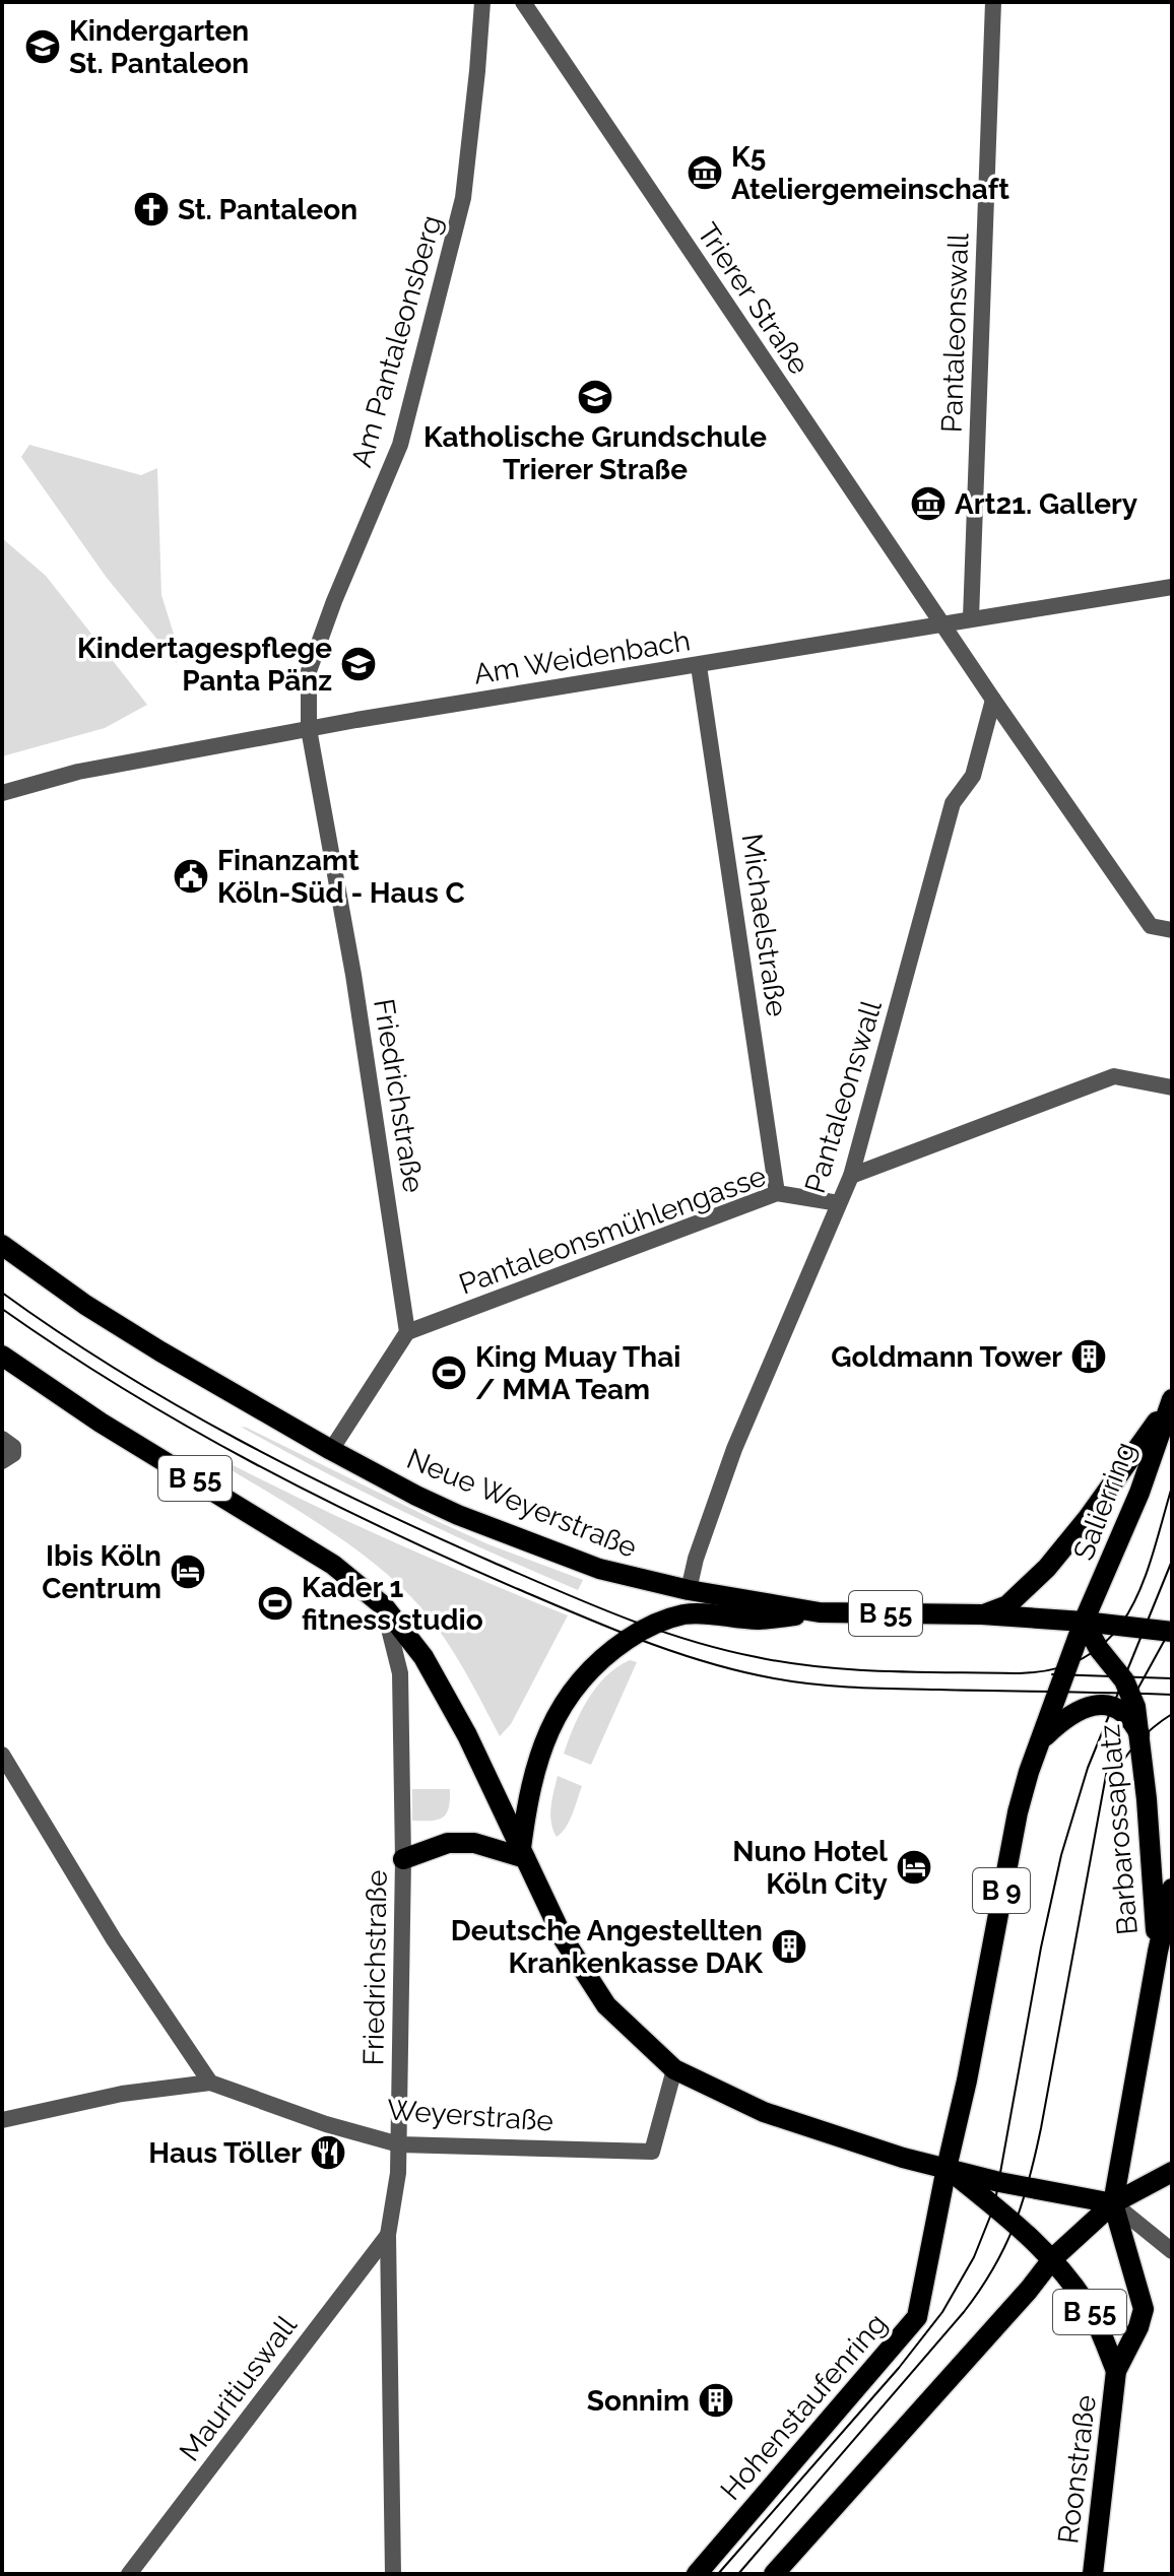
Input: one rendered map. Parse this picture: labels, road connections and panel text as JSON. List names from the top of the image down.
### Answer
{
  "streets": {
    "main road": [
      "B 55",
      "Salierring",
      "Neue Weyerstraße",
      "Barbarossaplatz",
      "B 9",
      "Hohenstaufenring",
      "Roonstraße"
    ],
    "street": [
      "Trierer Straße",
      "Pantaleonswall",
      "Am Pantaleonsberg",
      "Am Weidenbach",
      "Michaelstraße",
      "Friedrichstraße",
      "Pantaleonsmühlengasse",
      "Weyerstraße",
      "Mauritiuswall"
    ]
  },
  "crossings": [
    ["Trierer Straße", "Am Weidenbach"],
    ["Pantaleonswall", "Am Weidenbach"],
    ["Pantaleonswall", "Pantaleonsmühlengasse"],
    ["Pantaleonswall", "Neue Weyerstraße"],
    ["Am Pantaleonsberg", "Am Weidenbach"],
    ["Am Pantaleonsberg", "Friedrichstraße"],
    ["Am Weidenbach", "Michaelstraße"],
    ["Am Weidenbach", "Friedrichstraße"],
    ["Michaelstraße", "Pantaleonsmühlengasse"],
    ["Friedrichstraße", "Pantaleonsmühlengasse"],
    ["Friedrichstraße", "B 55"],
    ["Friedrichstraße", "Weyerstraße"],
    ["Friedrichstraße", "Mauritiuswall"],
    ["B 55", "Salierring"],
    ["B 55", "Neue Weyerstraße"],
    ["B 55", "Barbarossaplatz"],
    ["B 55", "Weyerstraße"],
    ["B 55", "Hohenstaufenring"],
    ["B 55", "Roonstraße"],
    ["Salierring", "Neue Weyerstraße"],
    ["Salierring", "Barbarossaplatz"],
    ["Neue Weyerstraße", "Barbarossaplatz"],
    ["Barbarossaplatz", "Hohenstaufenring"],
    ["Barbarossaplatz", "Roonstraße"]
  ],
  "places": {
    "school or university": ["Kindergarten St. Pantaleon", "Katholische Grundschule Trierer Straße", "Kindertagespflege Panta Pänz"],
    "museum": ["K5 Ateliergemeinschaft", "Art21. Gallery"],
    "church": ["St. Pantaleon"],
    "public building": ["Finanzamt Köln-Süd - Haus C"],
    "building": ["Goldmann Tower", "Deutsche Angestellten Krankenkasse DAK", "Sonnim"],
    "sports": ["King Muay Thai / MMA Team", "Kader 1 fitness studio"],
    "hotel": ["Ibis Köln Centrum", "Nuno Hotel Köln City"],
    "restaurant": ["Haus Töller"]
  }
}
